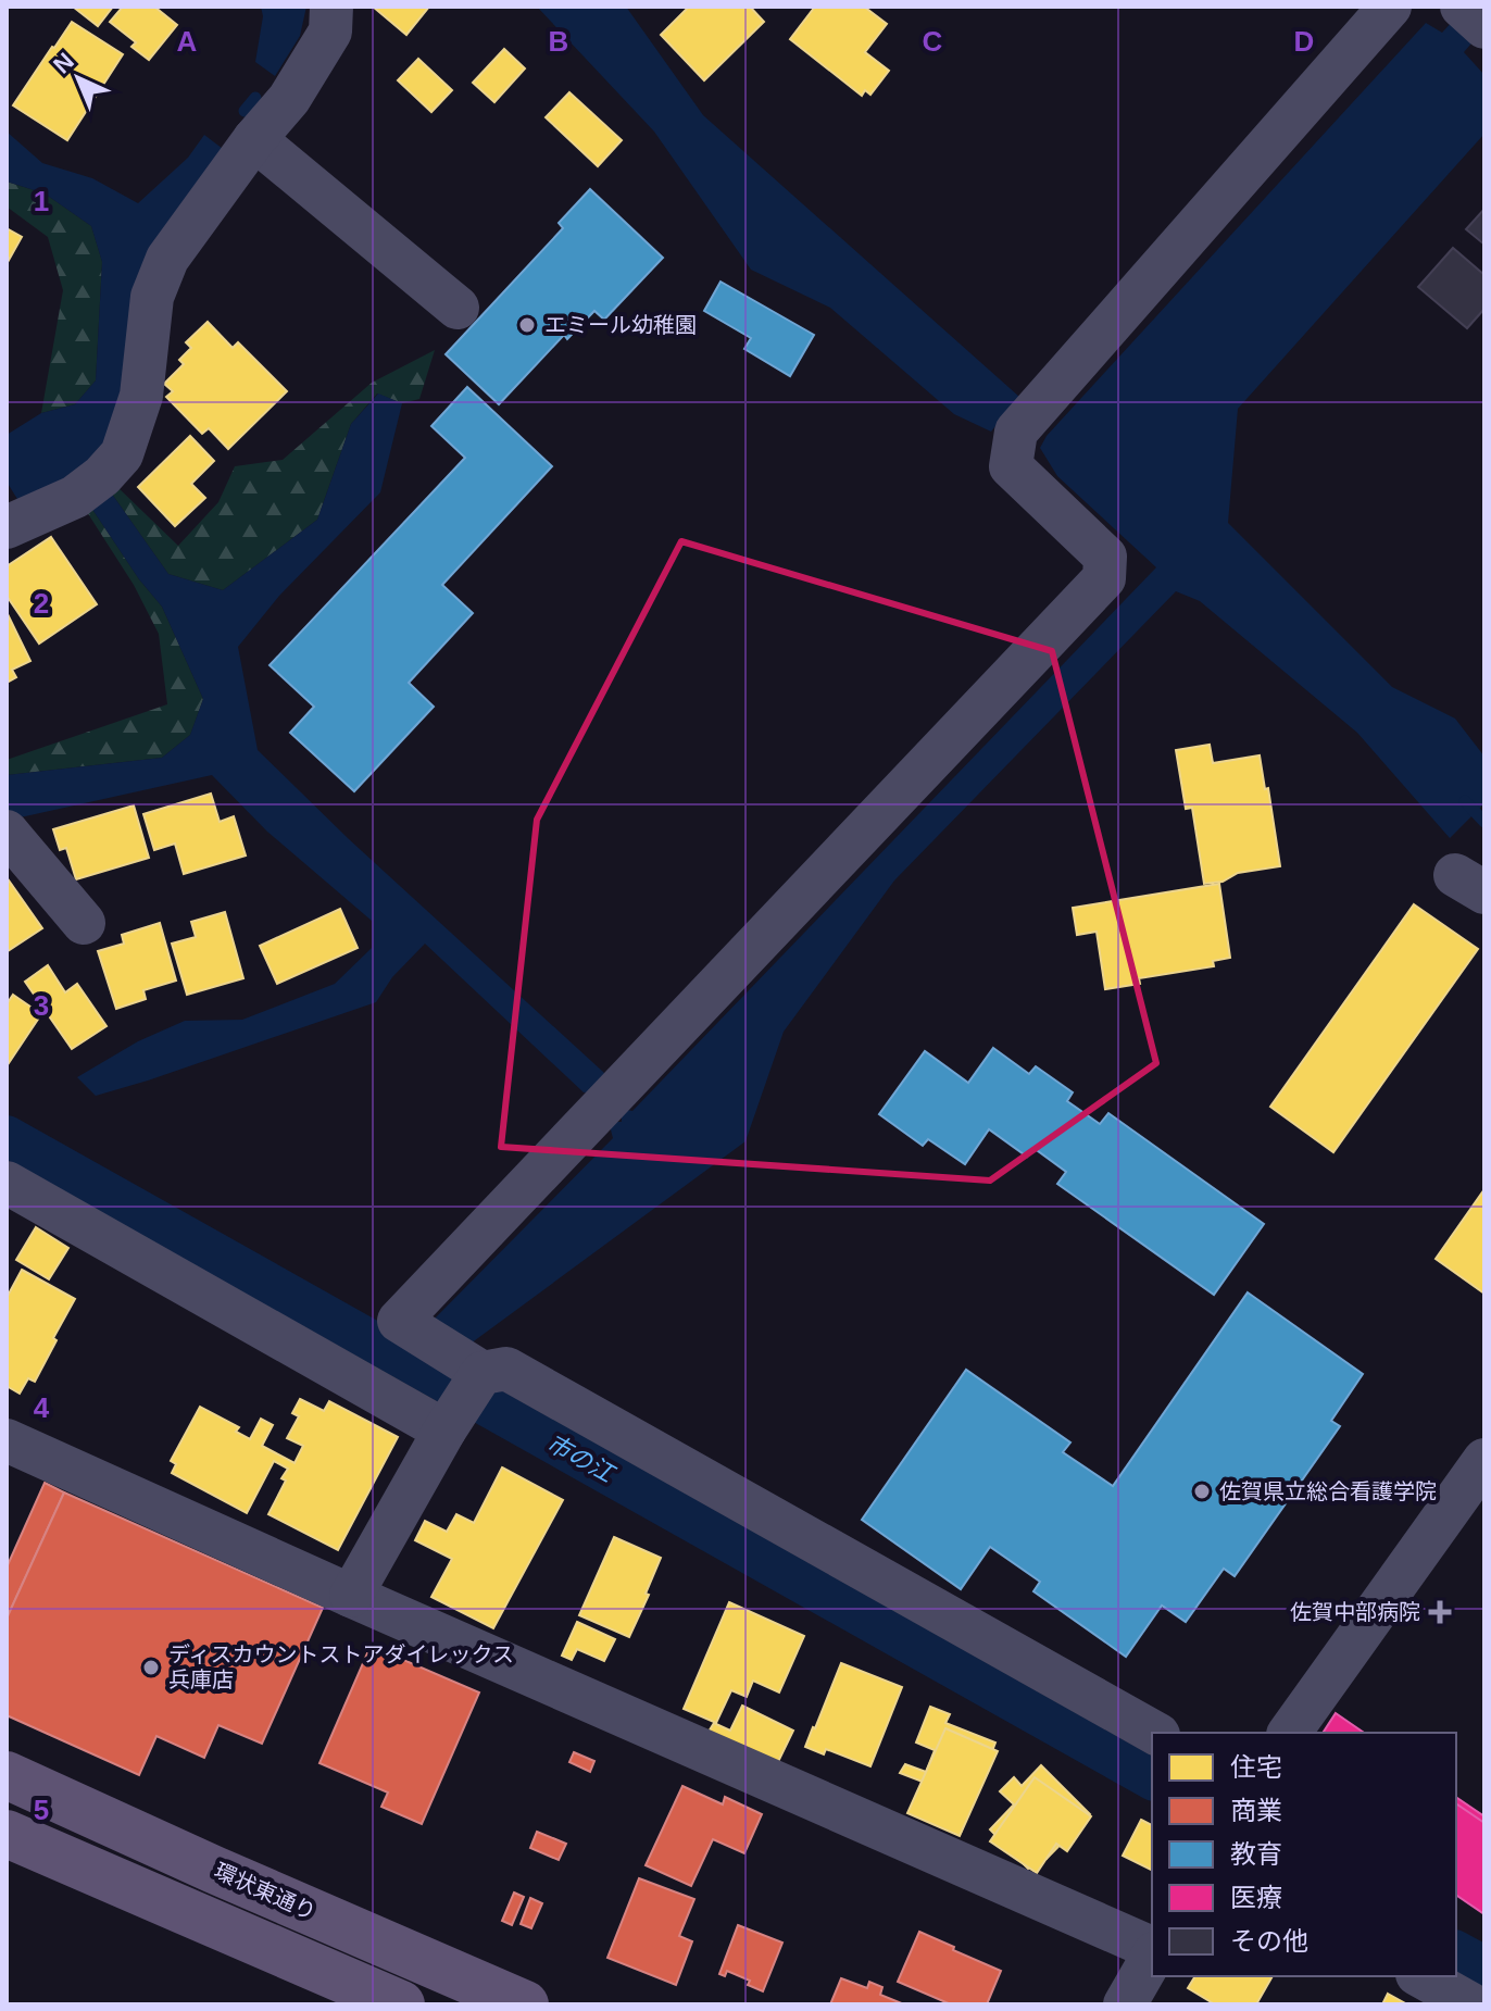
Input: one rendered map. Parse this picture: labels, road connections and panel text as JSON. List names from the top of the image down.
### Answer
{
  "streets": {
    "main road": ["環状東通り"]
  },
  "water": ["市の江"],
  "places": {
    "other": ["エミール幼稚園", "佐賀県立総合看護学院", "ディスカウントストアダイレックス 兵庫店"],
    "health": ["佐賀中部病院"]
  },
  "legend": [
    "住宅",
    "商業",
    "教育",
    "医療",
    "その他"
  ],
  "north": "top left",
  "grid": {
    "columns": [
      "A",
      "B",
      "C",
      "D"
    ],
    "rows": [
      "1",
      "2",
      "3",
      "4",
      "5"
    ]
  }
}
